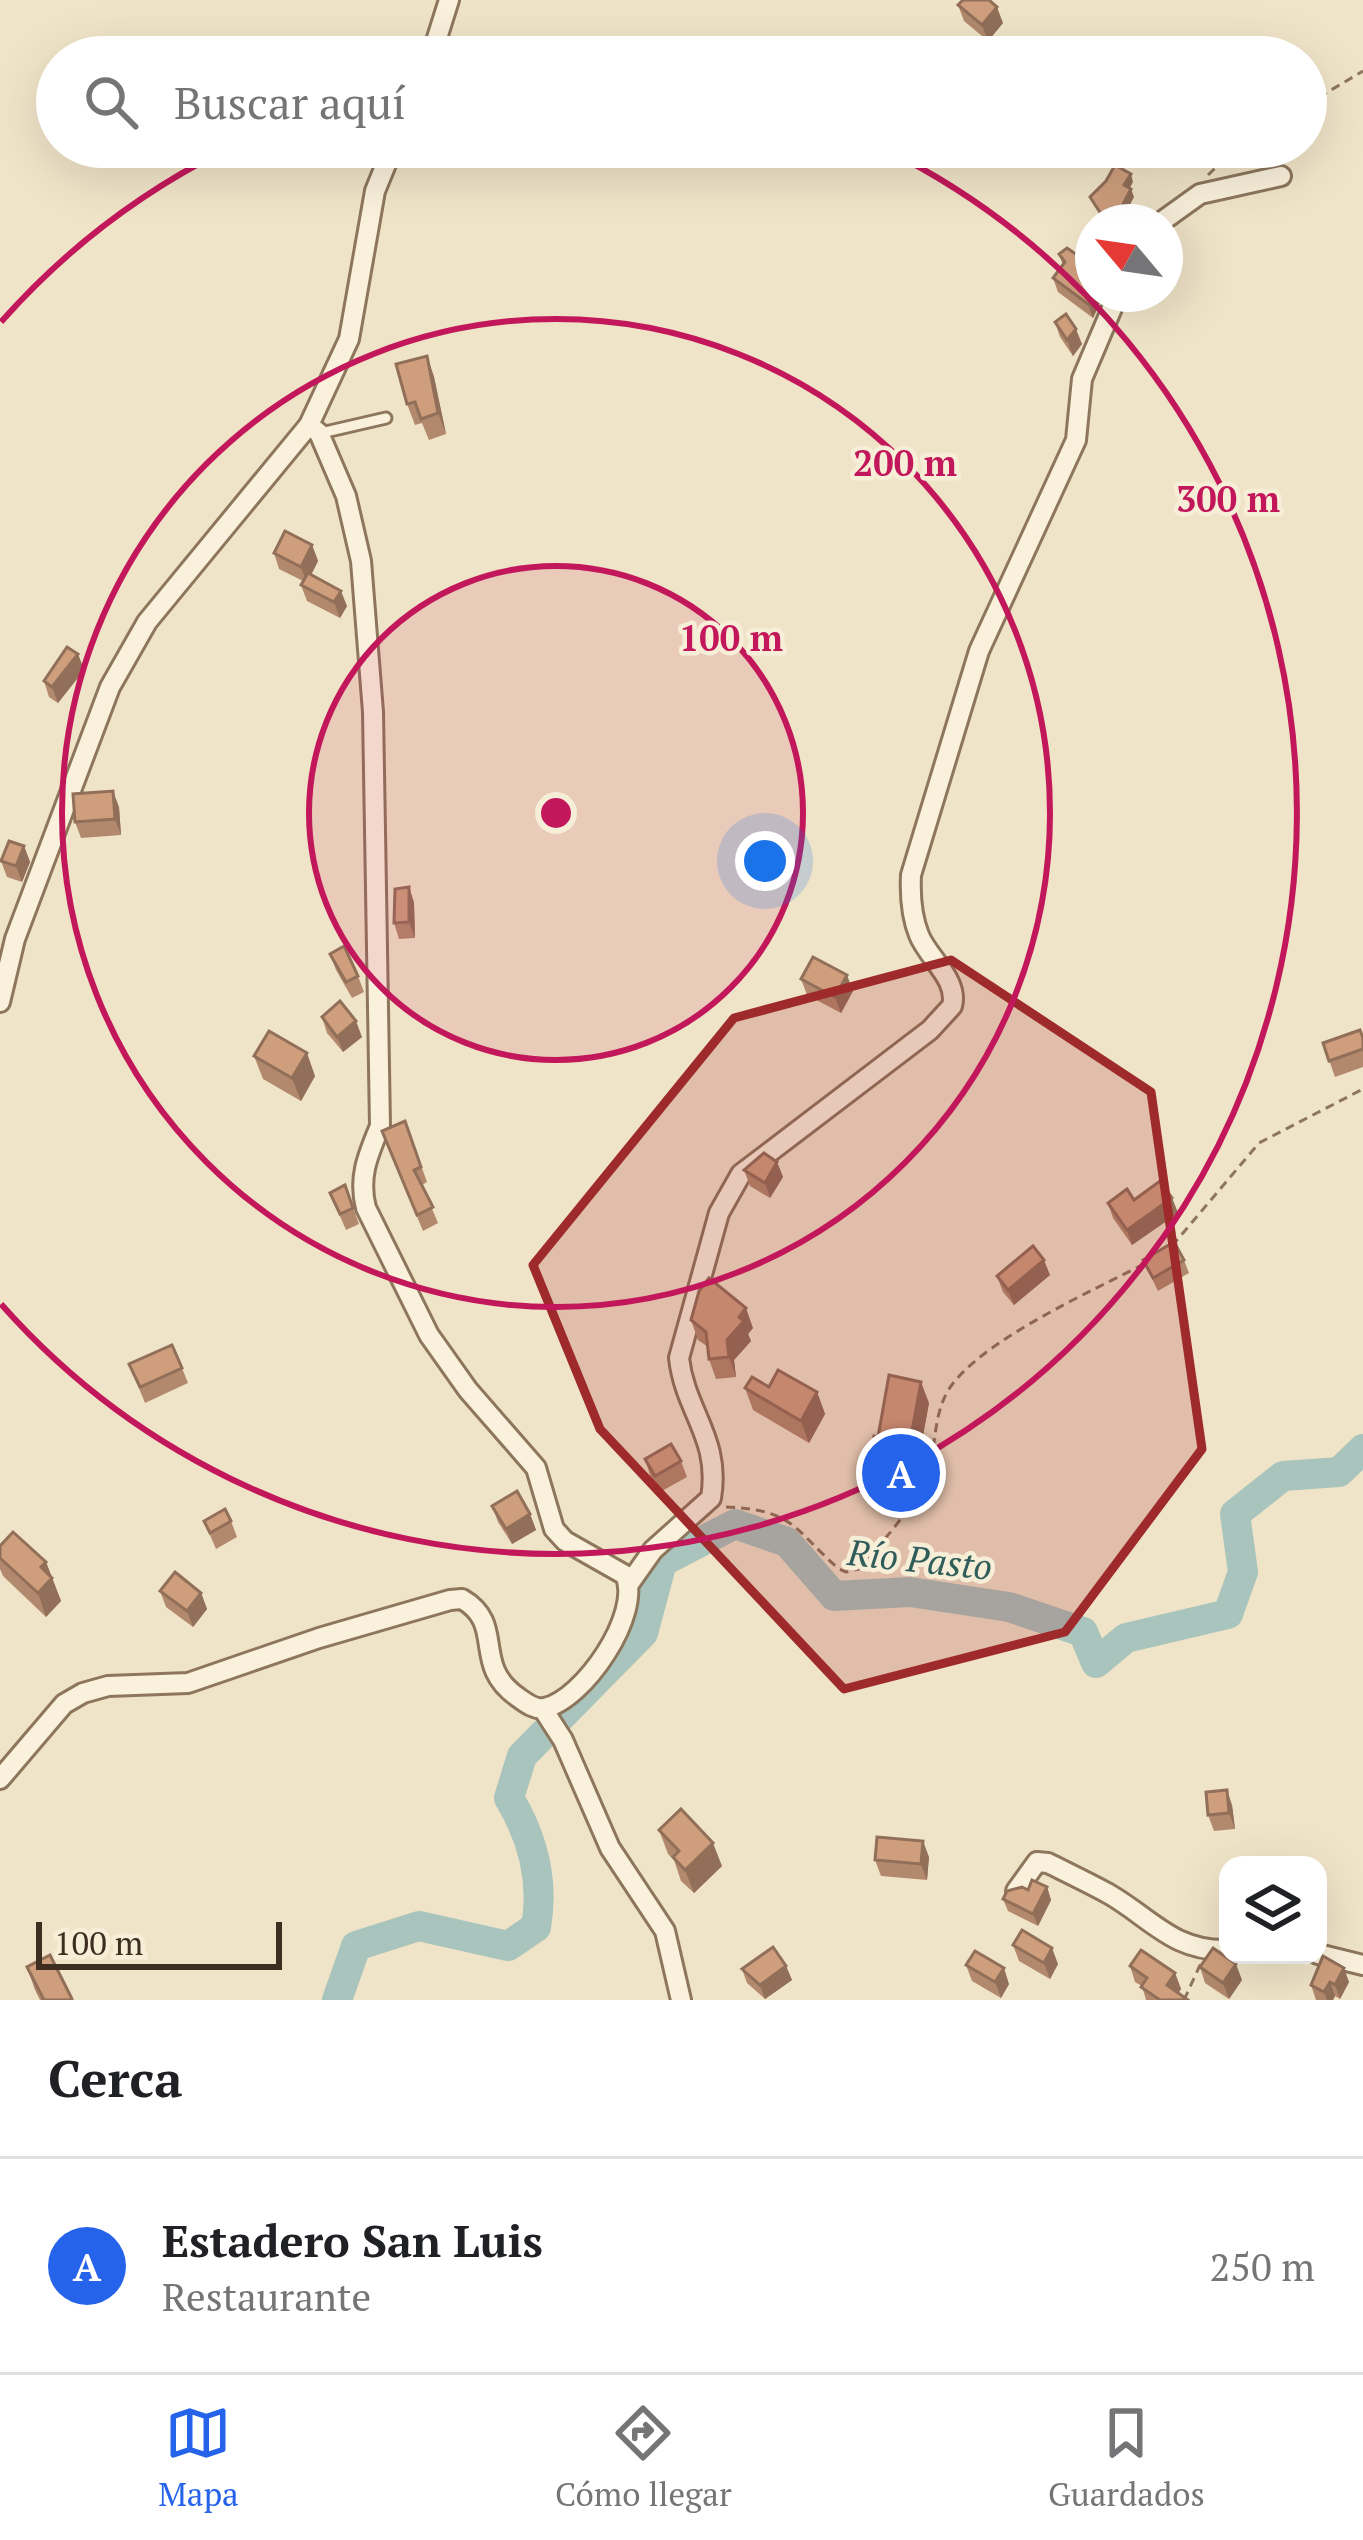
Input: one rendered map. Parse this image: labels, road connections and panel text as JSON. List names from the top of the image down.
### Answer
{
  "water": ["Río Pasto"],
  "scale_bar": "100 m",
  "north": "top left",
  "page": {
    "search": "Buscar aquí",
    "pins": "A",
    "scale": "100 m",
    "heading": "Cerca",
    "list": [
      {
        "mark": "A",
        "name": "Estadero San Luis",
        "note": "Restaurante",
        "value": "250 m"
      }
    ],
    "nav": ["Mapa", "Cómo llegar", "Guardados"]
  },
  "rings": ["200 m", "300 m", "100 m"]
}
